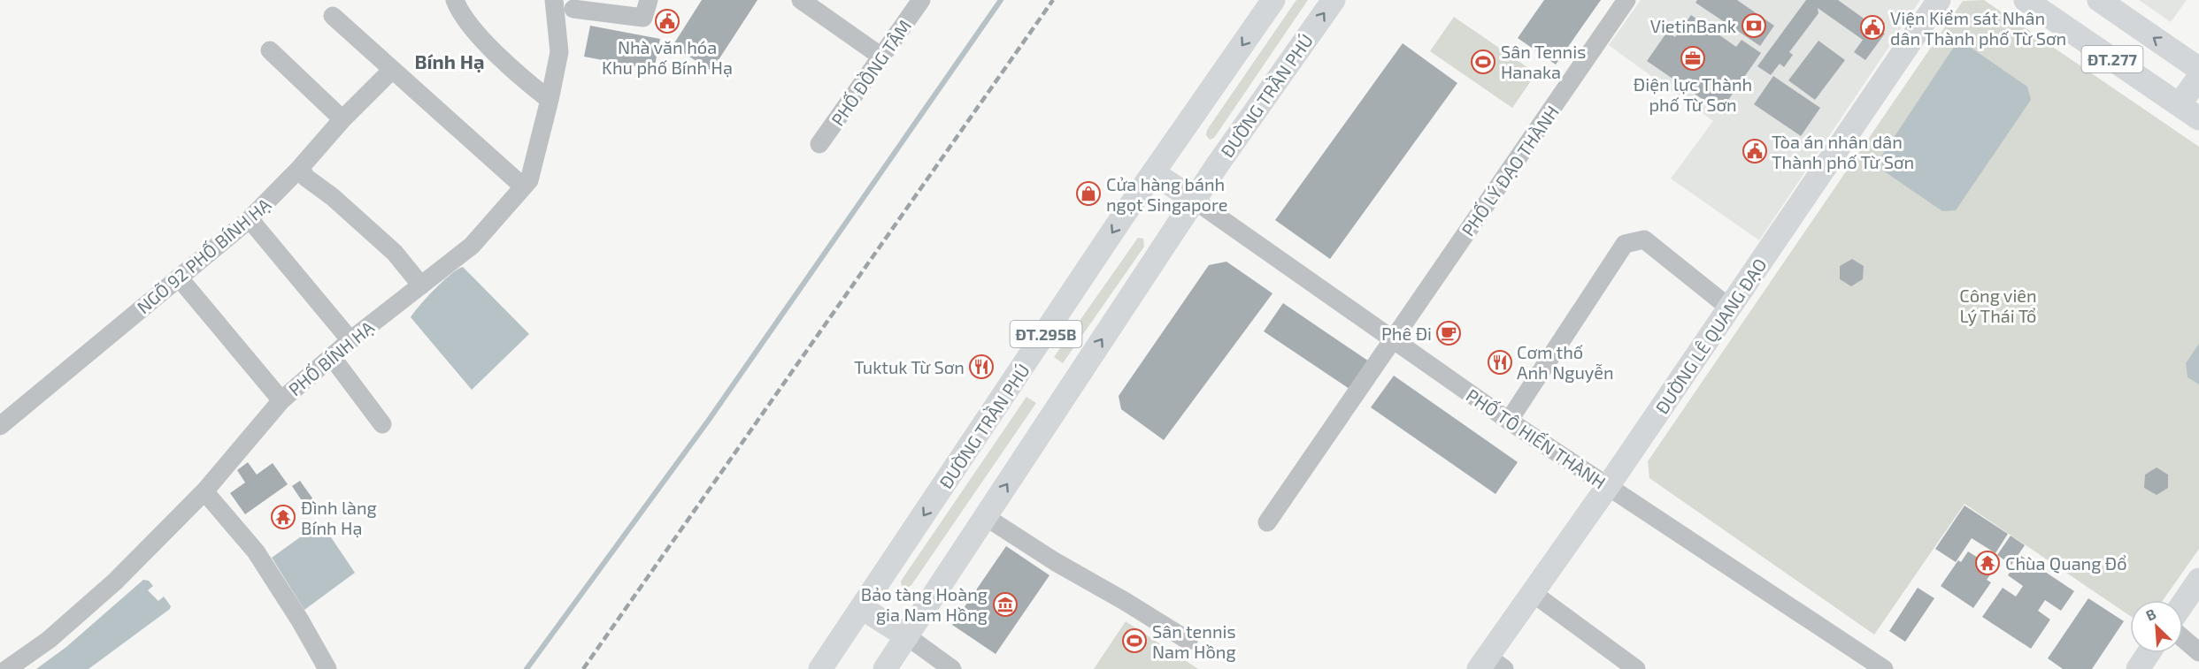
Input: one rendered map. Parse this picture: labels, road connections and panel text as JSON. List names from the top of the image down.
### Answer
{
  "streets": {
    "main road": [
      "ĐT.277",
      "ĐƯỜNG TRẦN PHÚ",
      "ĐT.295B",
      "ĐƯỜNG LÊ QUANG ĐẠO"
    ],
    "street": [
      "PHỐ ĐỒNG TÂM",
      "PHỐ LÝ ĐẠO THÀNH",
      "NGÕ 92 PHỐ BÍNH HẠ",
      "PHỐ BÍNH HẠ",
      "PHỐ TÔ HIẾN THÀNH"
    ]
  },
  "crossings": [
    ["ĐƯỜNG TRẦN PHÚ", "PHỐ TÔ HIẾN THÀNH"],
    ["PHỐ LÝ ĐẠO THÀNH", "PHỐ TÔ HIẾN THÀNH"],
    ["ĐƯỜNG LÊ QUANG ĐẠO", "PHỐ TÔ HIẾN THÀNH"]
  ],
  "districts": ["Bính Hạ"],
  "parks": ["Công viên Lý Thái Tổ"],
  "places": {
    "public building": ["Nhà văn hóa Khu phố Bính Hạ", "Viện Kiểm sát Nhân dân Thành phố Từ Sơn", "Tòa án nhân dân Thành phố Từ Sơn"],
    "bank": ["VietinBank"],
    "office": ["Điện lực Thành phố Từ Sơn"],
    "sports": ["Sân Tennis Hanaka", "Sân tennis Nam Hồng"],
    "shop": ["Cửa hàng bánh ngọt Singapore"],
    "cafe": ["Phê Đi"],
    "restaurant": ["Cơm thố Anh Nguyễn", "Tuktuk Từ Sơn"],
    "temple": ["Đình làng Bính Hạ", "Chùa Quang Đổ"],
    "museum": ["Bảo tàng Hoàng gia Nam Hồng"]
  },
  "north": "top left"
}
